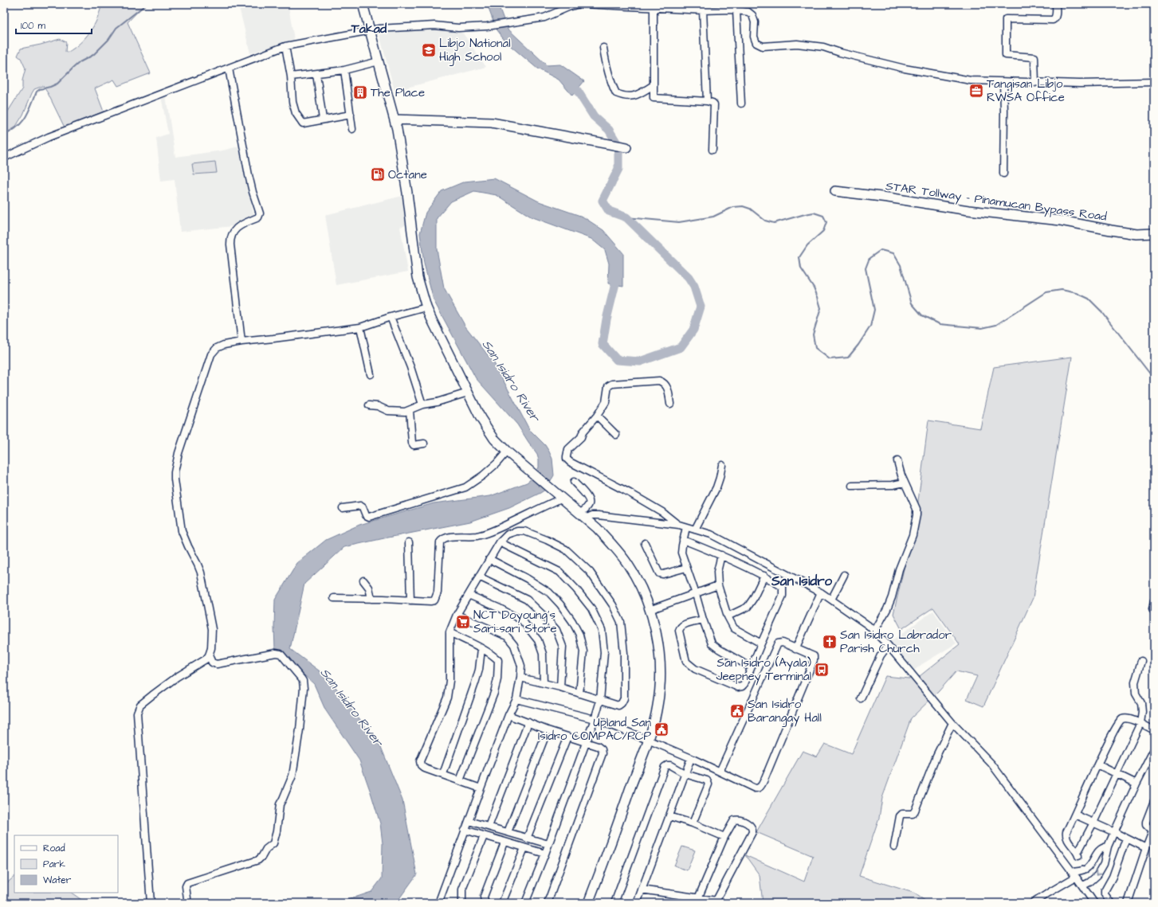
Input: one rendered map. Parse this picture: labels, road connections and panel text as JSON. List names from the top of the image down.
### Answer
{
  "streets": {
    "main road": ["STAR Tollway - Pinamucan Bypass Road"]
  },
  "districts": ["Takad", "San Isidro"],
  "water": ["San Isidro River"],
  "places": {
    "school or university": ["Libjo National High School"],
    "office": ["Tangisan Libjo RWSA Office"],
    "building": ["The Place"],
    "fuel station": ["Octane"],
    "supermarket": ["NCT Doyoung's Sari-sari Store"],
    "church": ["San Isidro Labrador Parish Church"],
    "bus stop": ["San Isidro (Ayala) Jeepney Terminal"],
    "public building": ["San Isidro Barangay Hall", "Upland San Isidro COMPAC/PCP"]
  },
  "legend": ["Road", "Park", "Water"],
  "scale_bar": "100 m"
}
